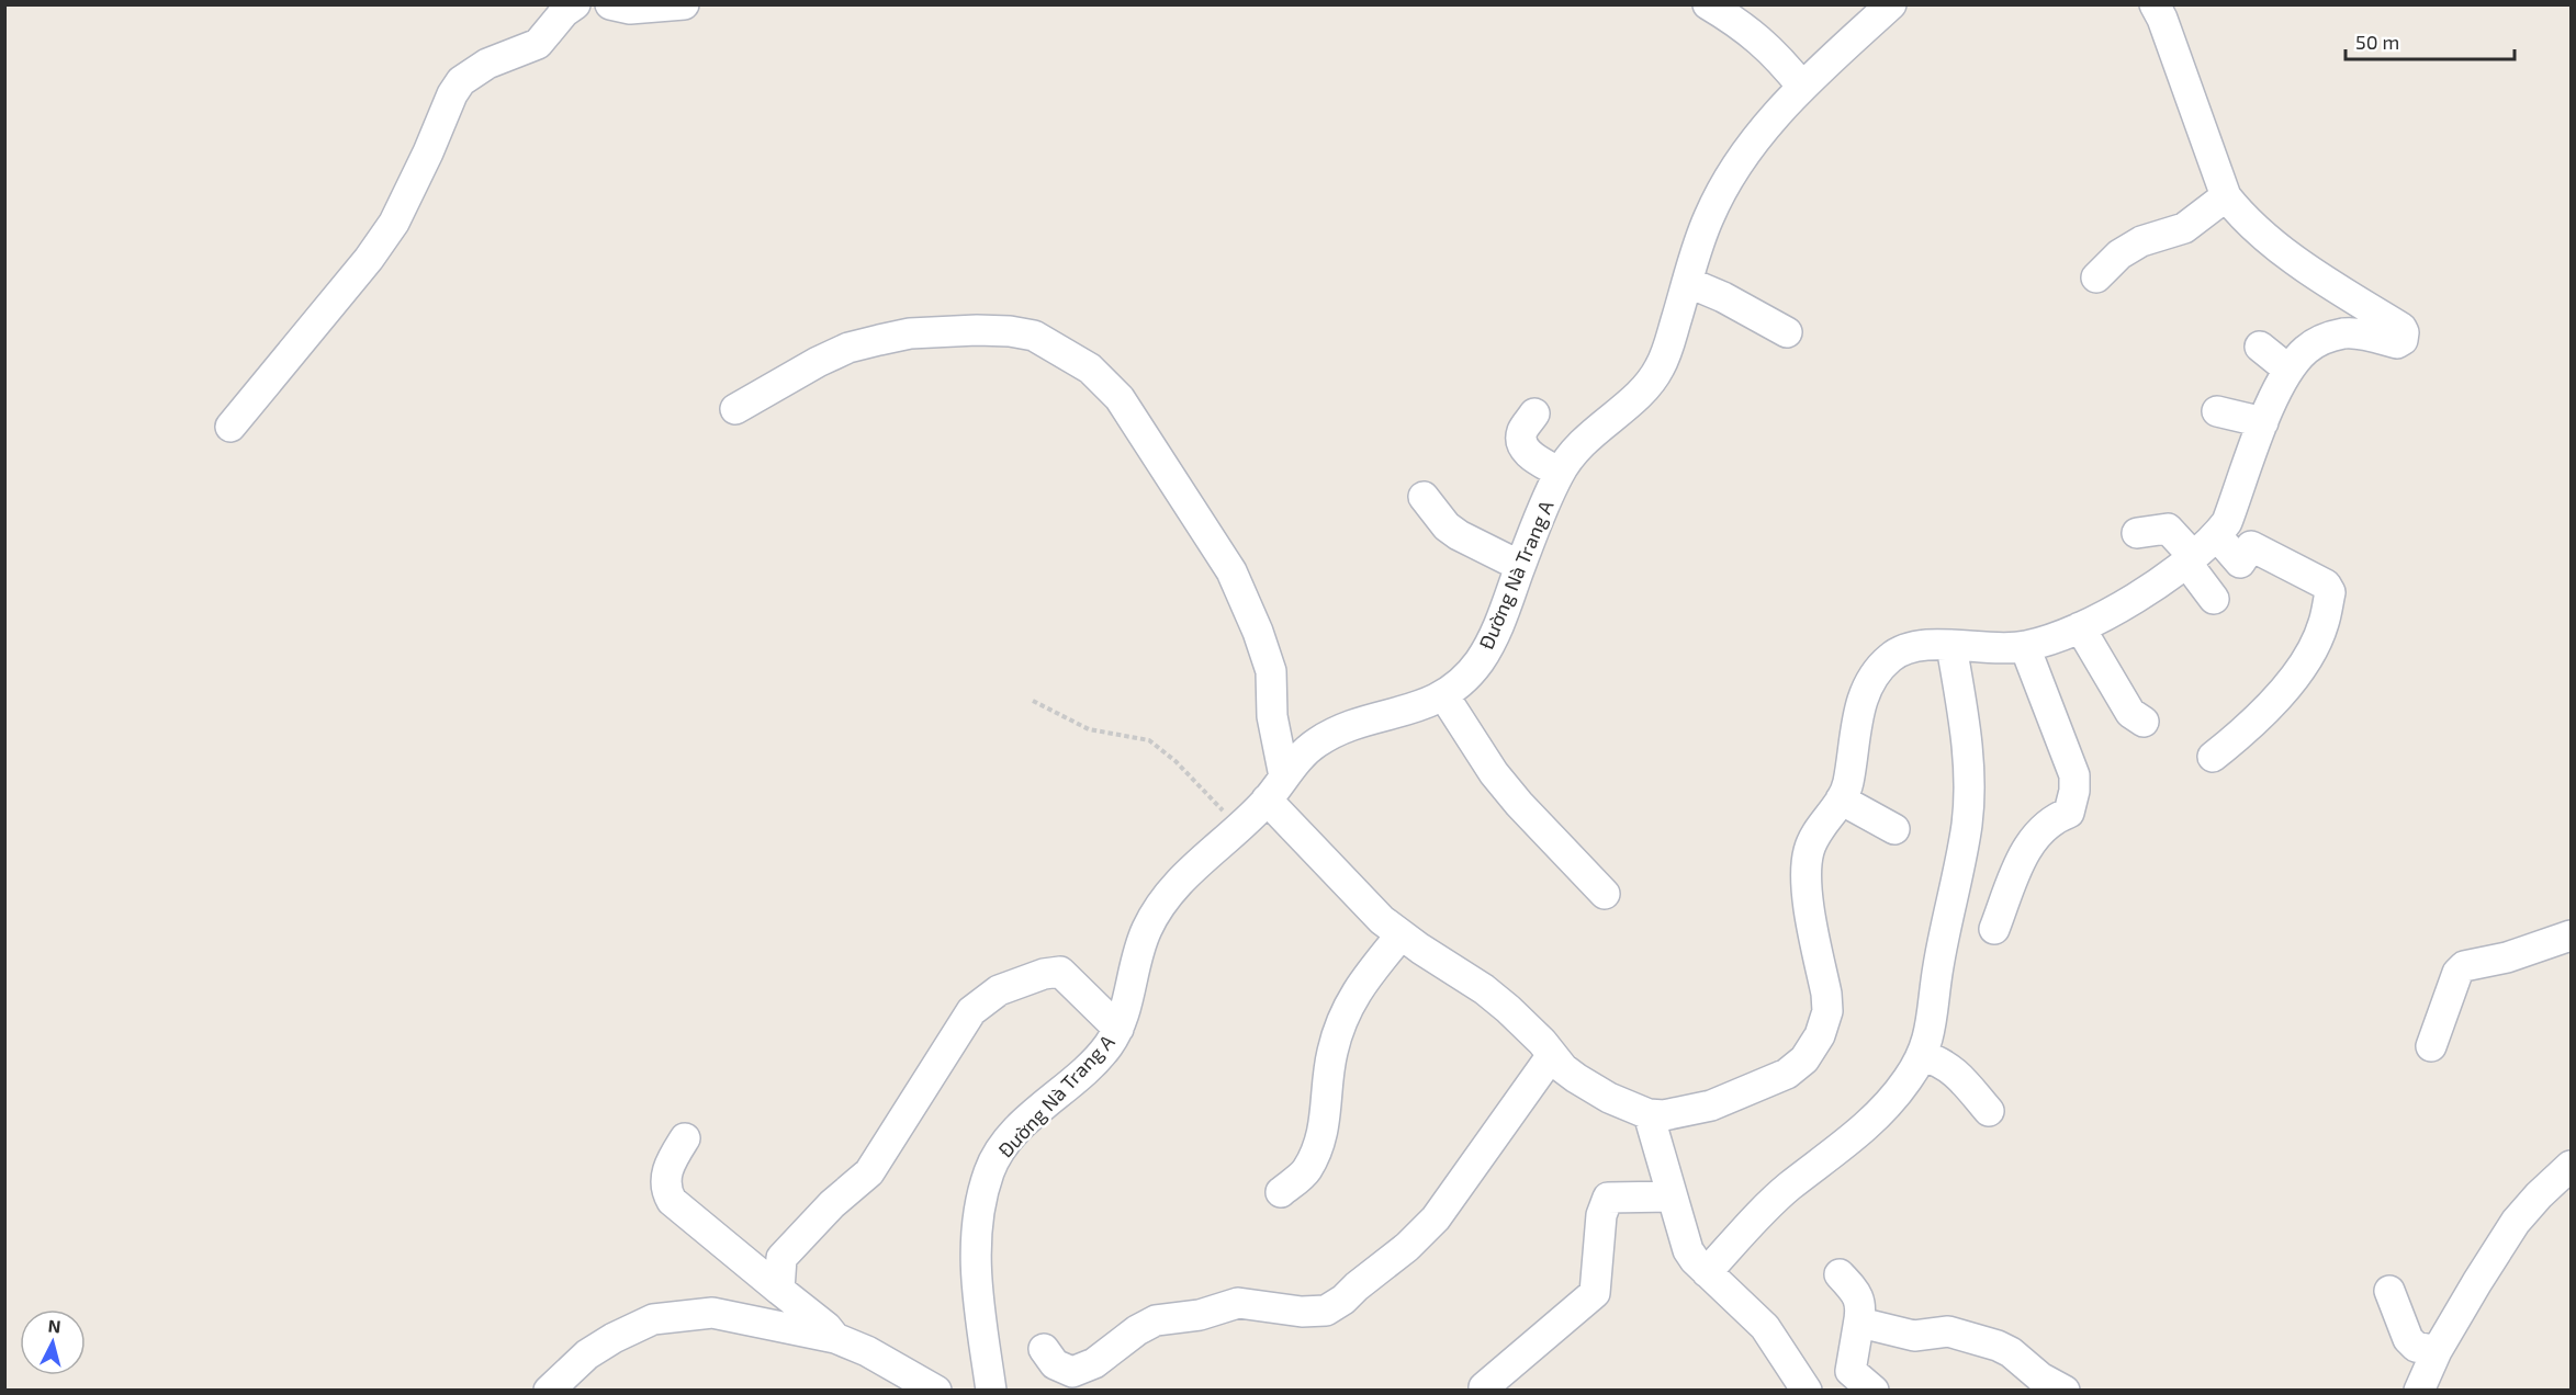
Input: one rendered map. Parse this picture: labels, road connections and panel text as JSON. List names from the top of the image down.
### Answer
{
  "streets": {
    "street": ["Đường Nà Trang A"]
  },
  "scale_bar": "50 m",
  "north": "top"
}
